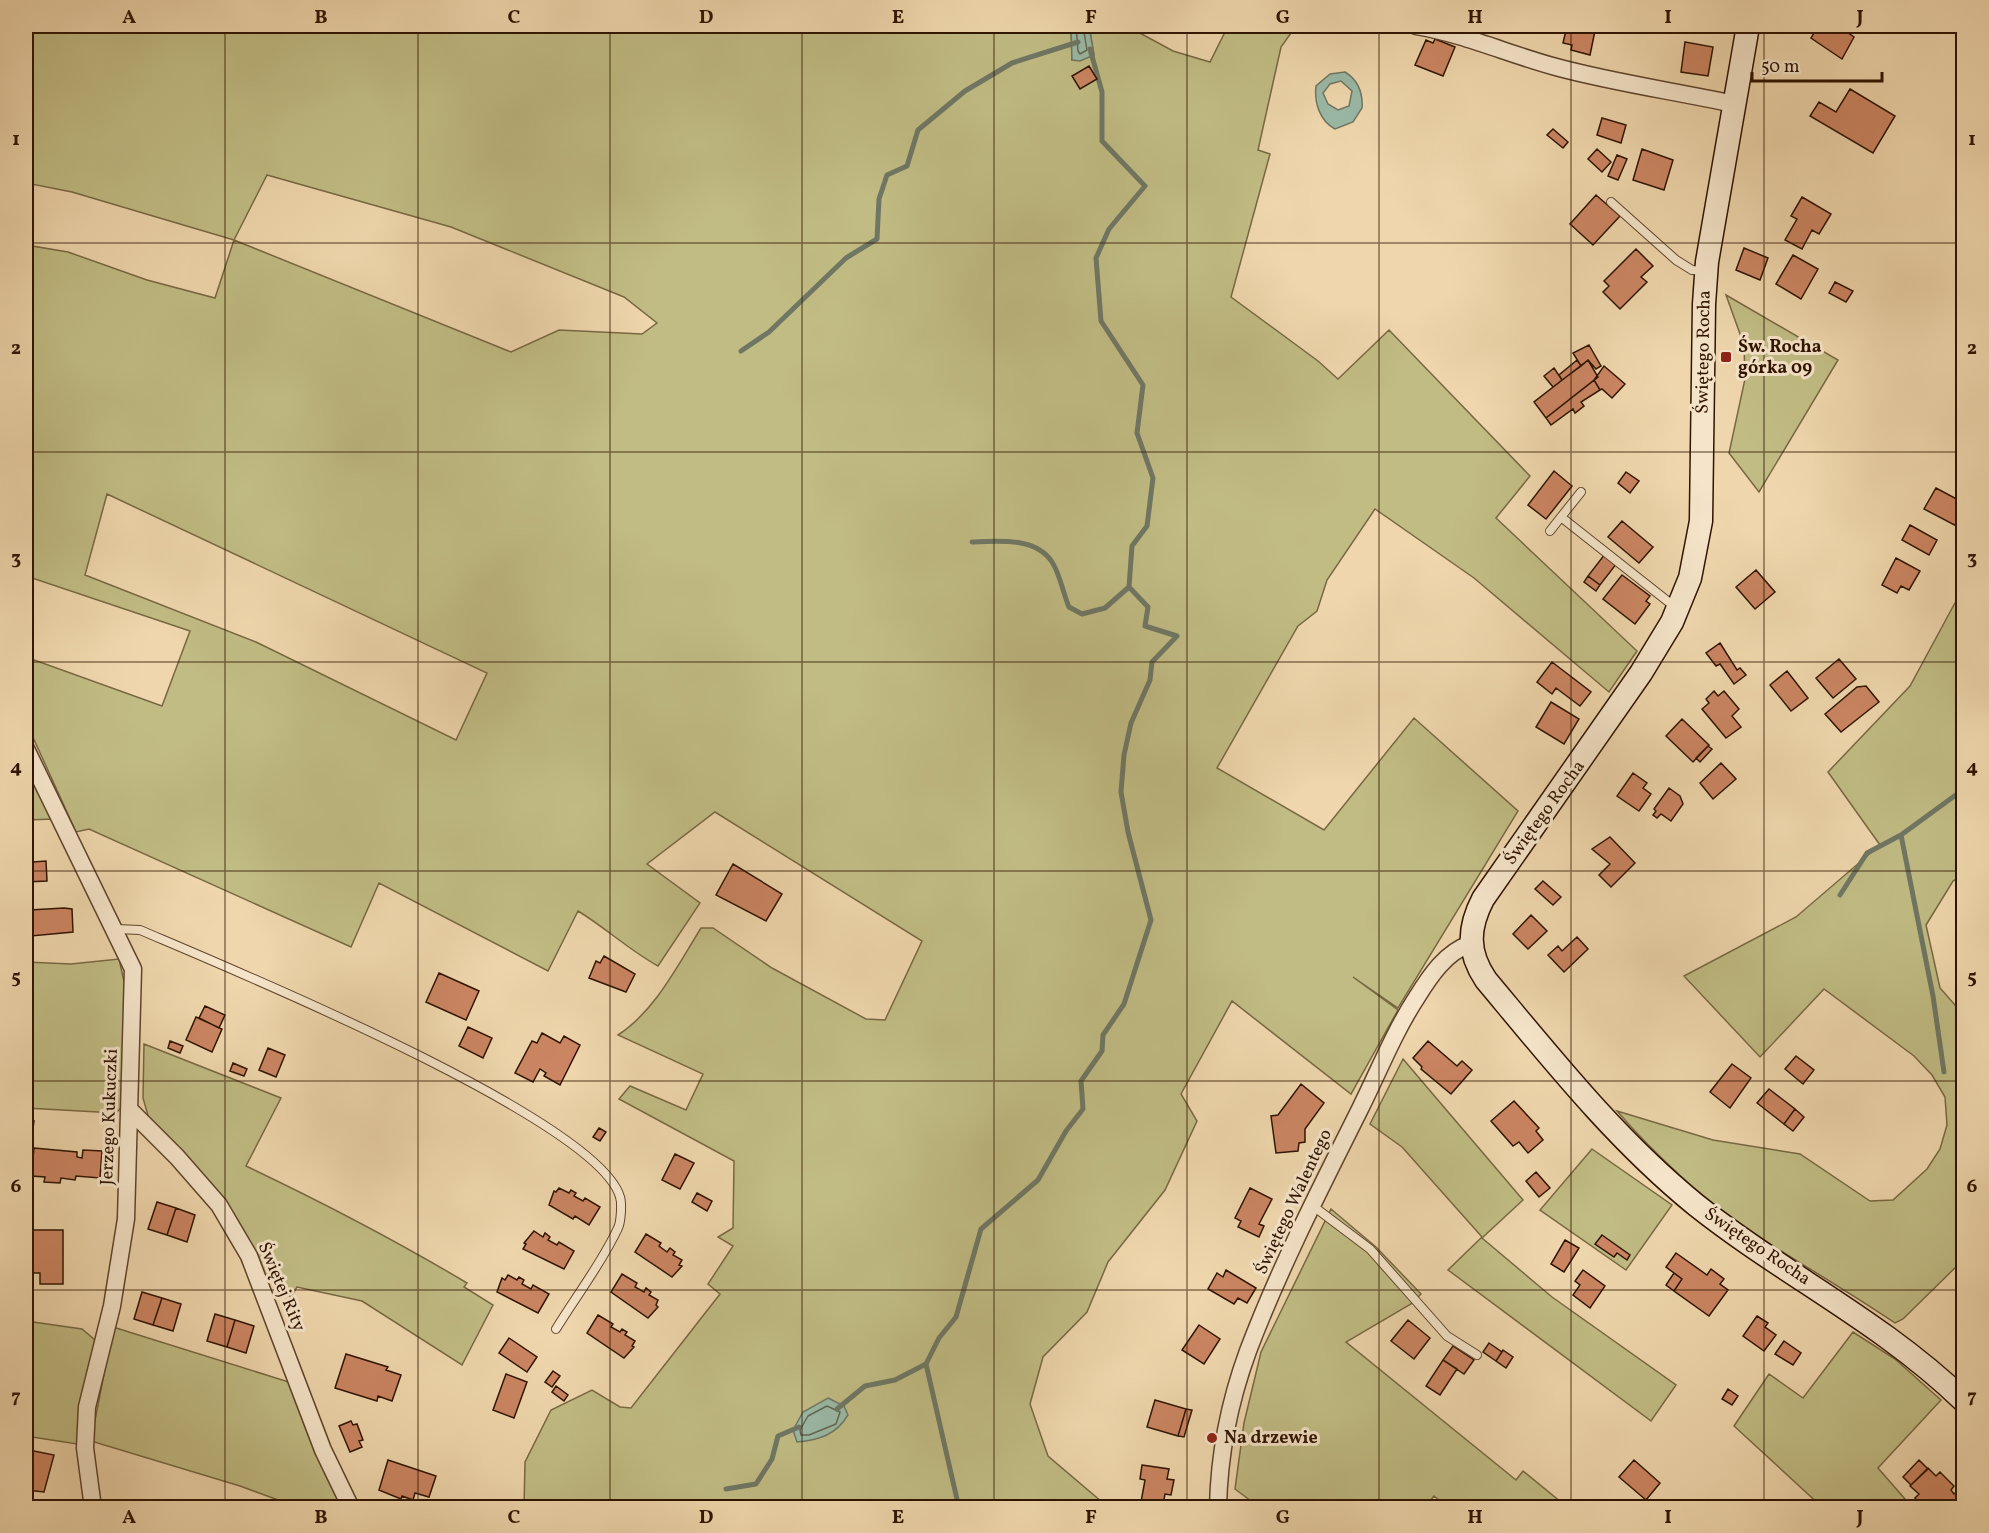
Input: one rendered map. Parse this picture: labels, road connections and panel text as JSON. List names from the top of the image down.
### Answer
{
  "streets": {
    "street": [
      "Świętego Rocha",
      "Jerzego Kukuczki",
      "Świętego Walentego",
      "Świętej Rity"
    ]
  },
  "crossings": [
    ["Świętego Rocha", "Świętego Walentego"],
    ["Jerzego Kukuczki", "Świętej Rity"]
  ],
  "places": {
    "transit": ["Św. Rocha górka 09"],
    "other": ["Na drzewie"]
  },
  "scale_bar": "50 m",
  "grid": {
    "columns": [
      "A",
      "B",
      "C",
      "D",
      "E",
      "F",
      "G",
      "H",
      "I",
      "J"
    ],
    "rows": [
      "1",
      "2",
      "3",
      "4",
      "5",
      "6",
      "7"
    ]
  }
}
